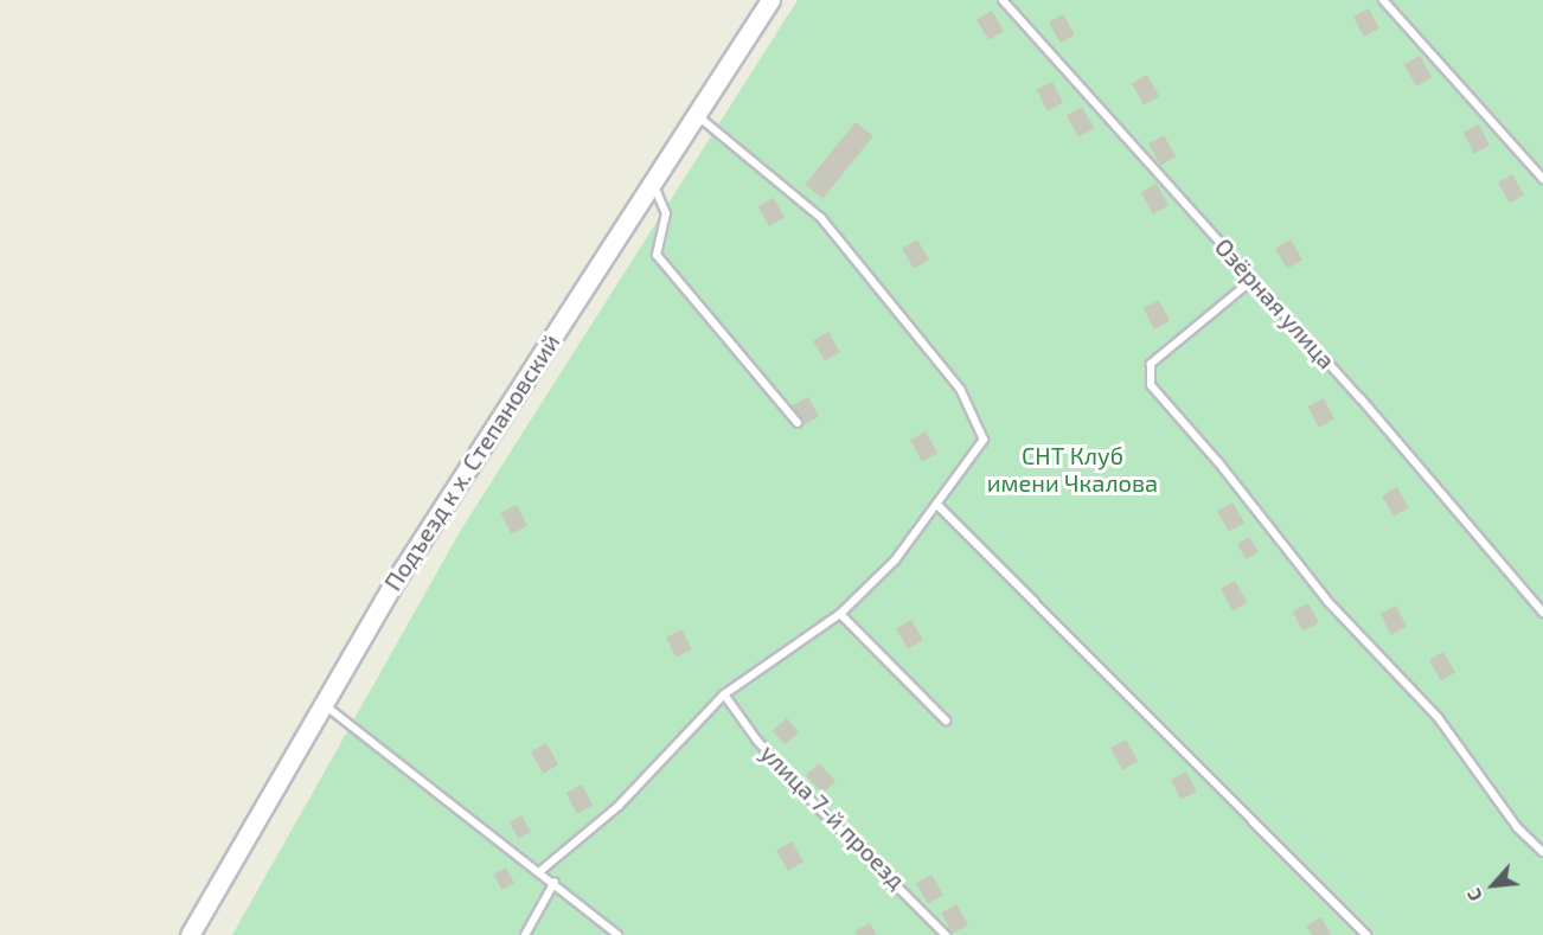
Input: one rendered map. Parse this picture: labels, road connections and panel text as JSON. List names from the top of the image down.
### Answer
{
  "streets": {
    "street": ["Подъезд к х. Степановский"],
    "lane": ["Озёрная улица", "улица 7-й проезд"]
  },
  "parks": ["СНТ Клуб имени Чкалова"],
  "north": "bottom left"
}
